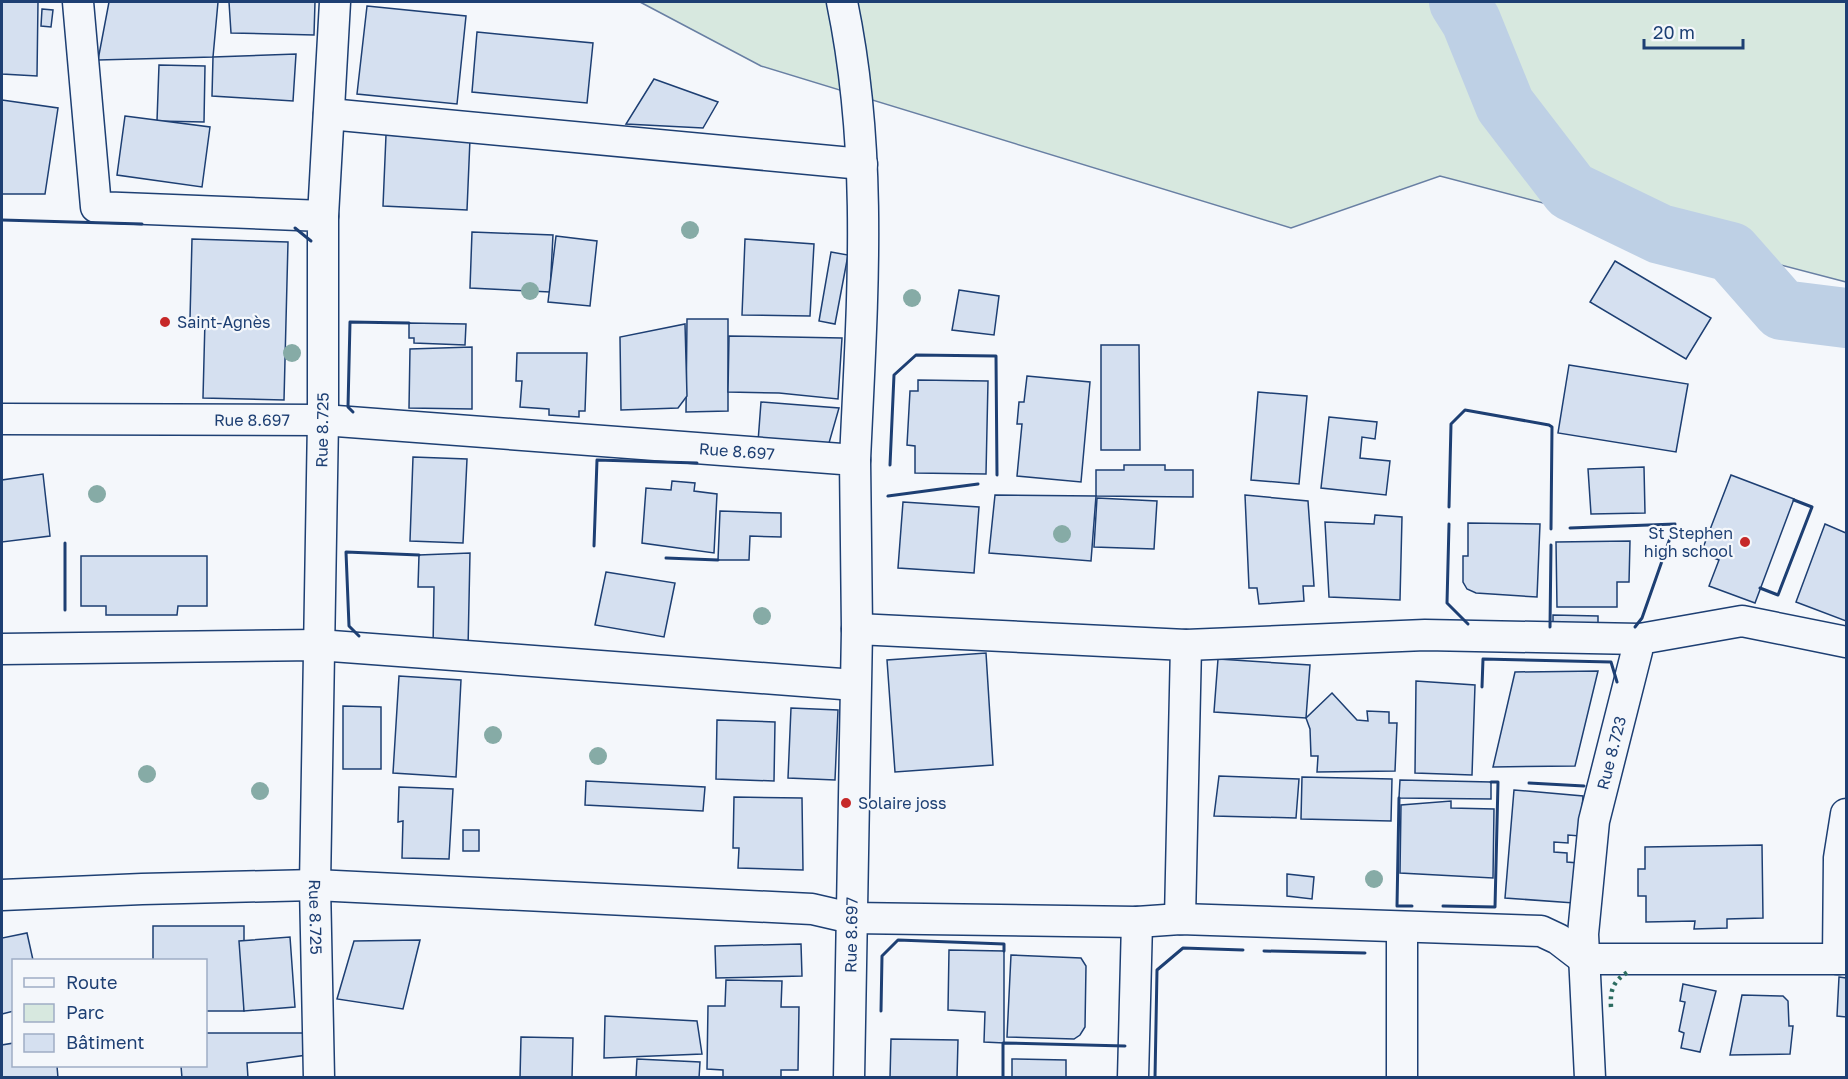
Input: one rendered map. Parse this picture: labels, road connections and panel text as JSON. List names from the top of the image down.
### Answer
{
  "streets": {
    "street": ["Rue 8.697", "Rue 8.725", "Rue 8.723"]
  },
  "crossings": [
    ["Rue 8.697", "Rue 8.725"]
  ],
  "places": ["Saint-Agnès", "St Stephen high school", "Solaire joss"],
  "legend": ["Route", "Parc", "Bâtiment"],
  "scale_bar": "20 m"
}
